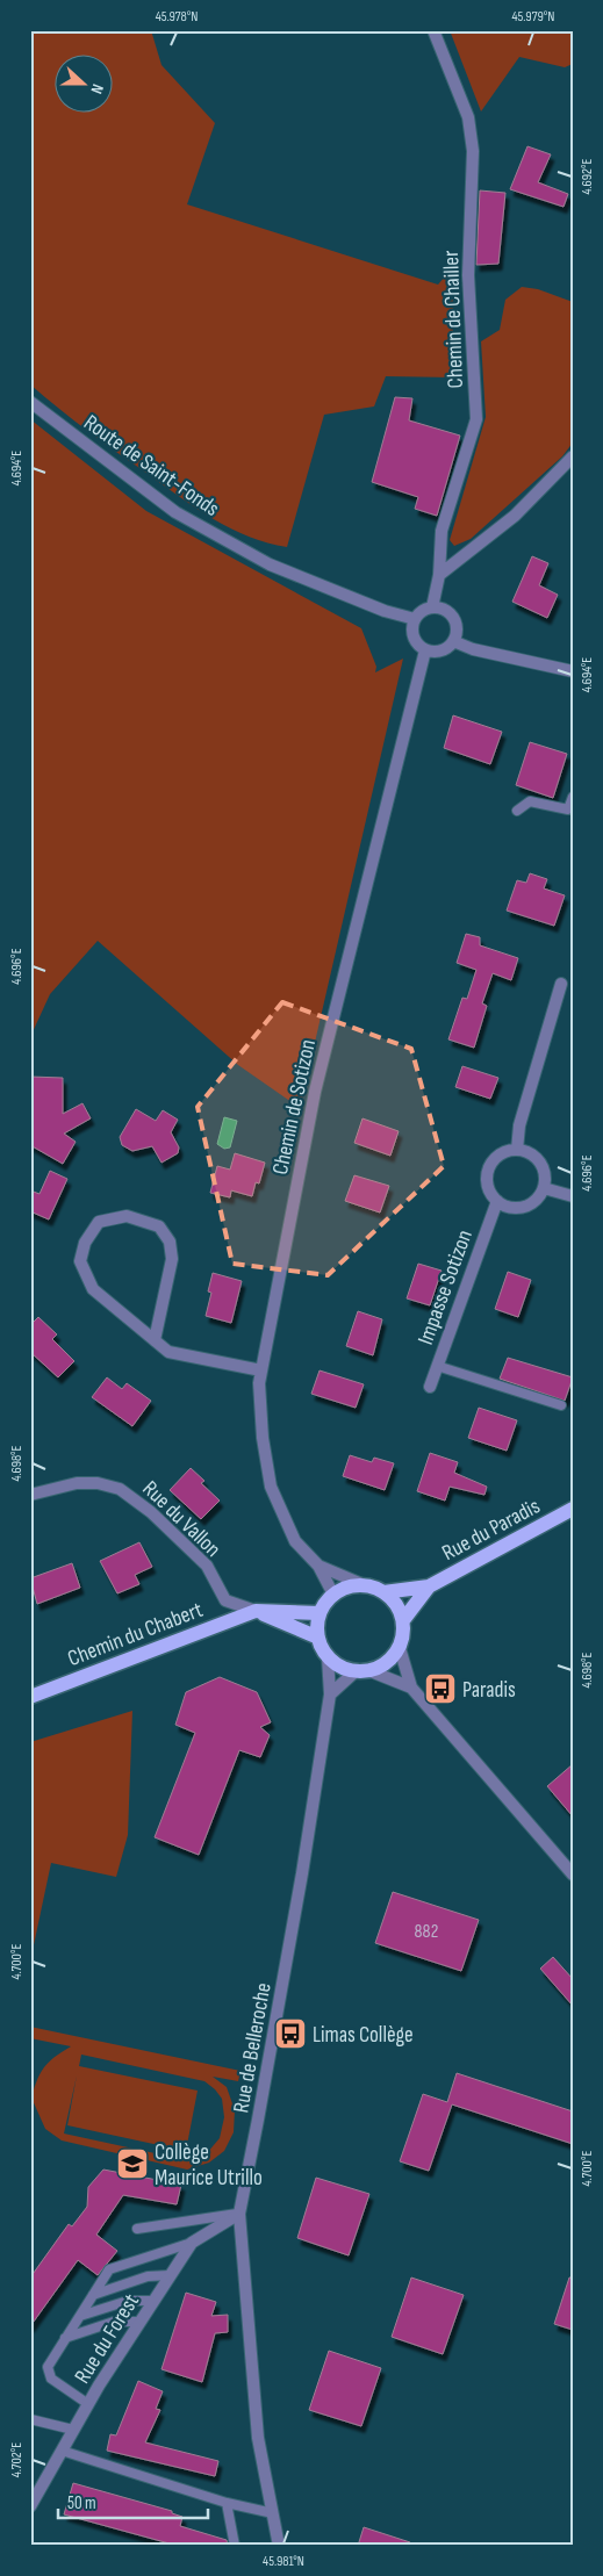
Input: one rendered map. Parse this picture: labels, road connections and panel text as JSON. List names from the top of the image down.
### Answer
{
  "streets": {
    "main road": ["Rue du Paradis", "Chemin du Chabert"],
    "street": [
      "Chemin de Chailler",
      "Route de Saint-Fonds",
      "Chemin de Sotizon",
      "Impasse Sotizon",
      "Rue du Vallon",
      "Rue de Belleroche",
      "Rue du Forest"
    ]
  },
  "crossings": [
    ["Chemin de Chailler", "Route de Saint-Fonds"],
    ["Chemin de Chailler", "Chemin de Sotizon"],
    ["Route de Saint-Fonds", "Chemin de Sotizon"],
    ["Chemin de Sotizon", "Rue du Paradis"],
    ["Chemin de Sotizon", "Chemin du Chabert"],
    ["Chemin de Sotizon", "Rue de Belleroche"],
    ["Rue du Vallon", "Chemin du Chabert"],
    ["Rue du Paradis", "Chemin du Chabert"],
    ["Rue du Paradis", "Rue de Belleroche"],
    ["Chemin du Chabert", "Rue de Belleroche"],
    ["Rue de Belleroche", "Rue du Forest"]
  ],
  "places": {
    "bus stop": ["Paradis", "Limas Collège"],
    "school or university": ["Collège Maurice Utrillo"]
  },
  "house_numbers": ["882"],
  "scale_bar": "50 m",
  "north": "right",
  "coordinates": [
    "45.978°N",
    "45.979°N",
    "4.692°E",
    "4.694°E",
    "4.696°E",
    "4.698°E",
    "4.700°E",
    "4.702°E",
    "45.981°N"
  ]
}
